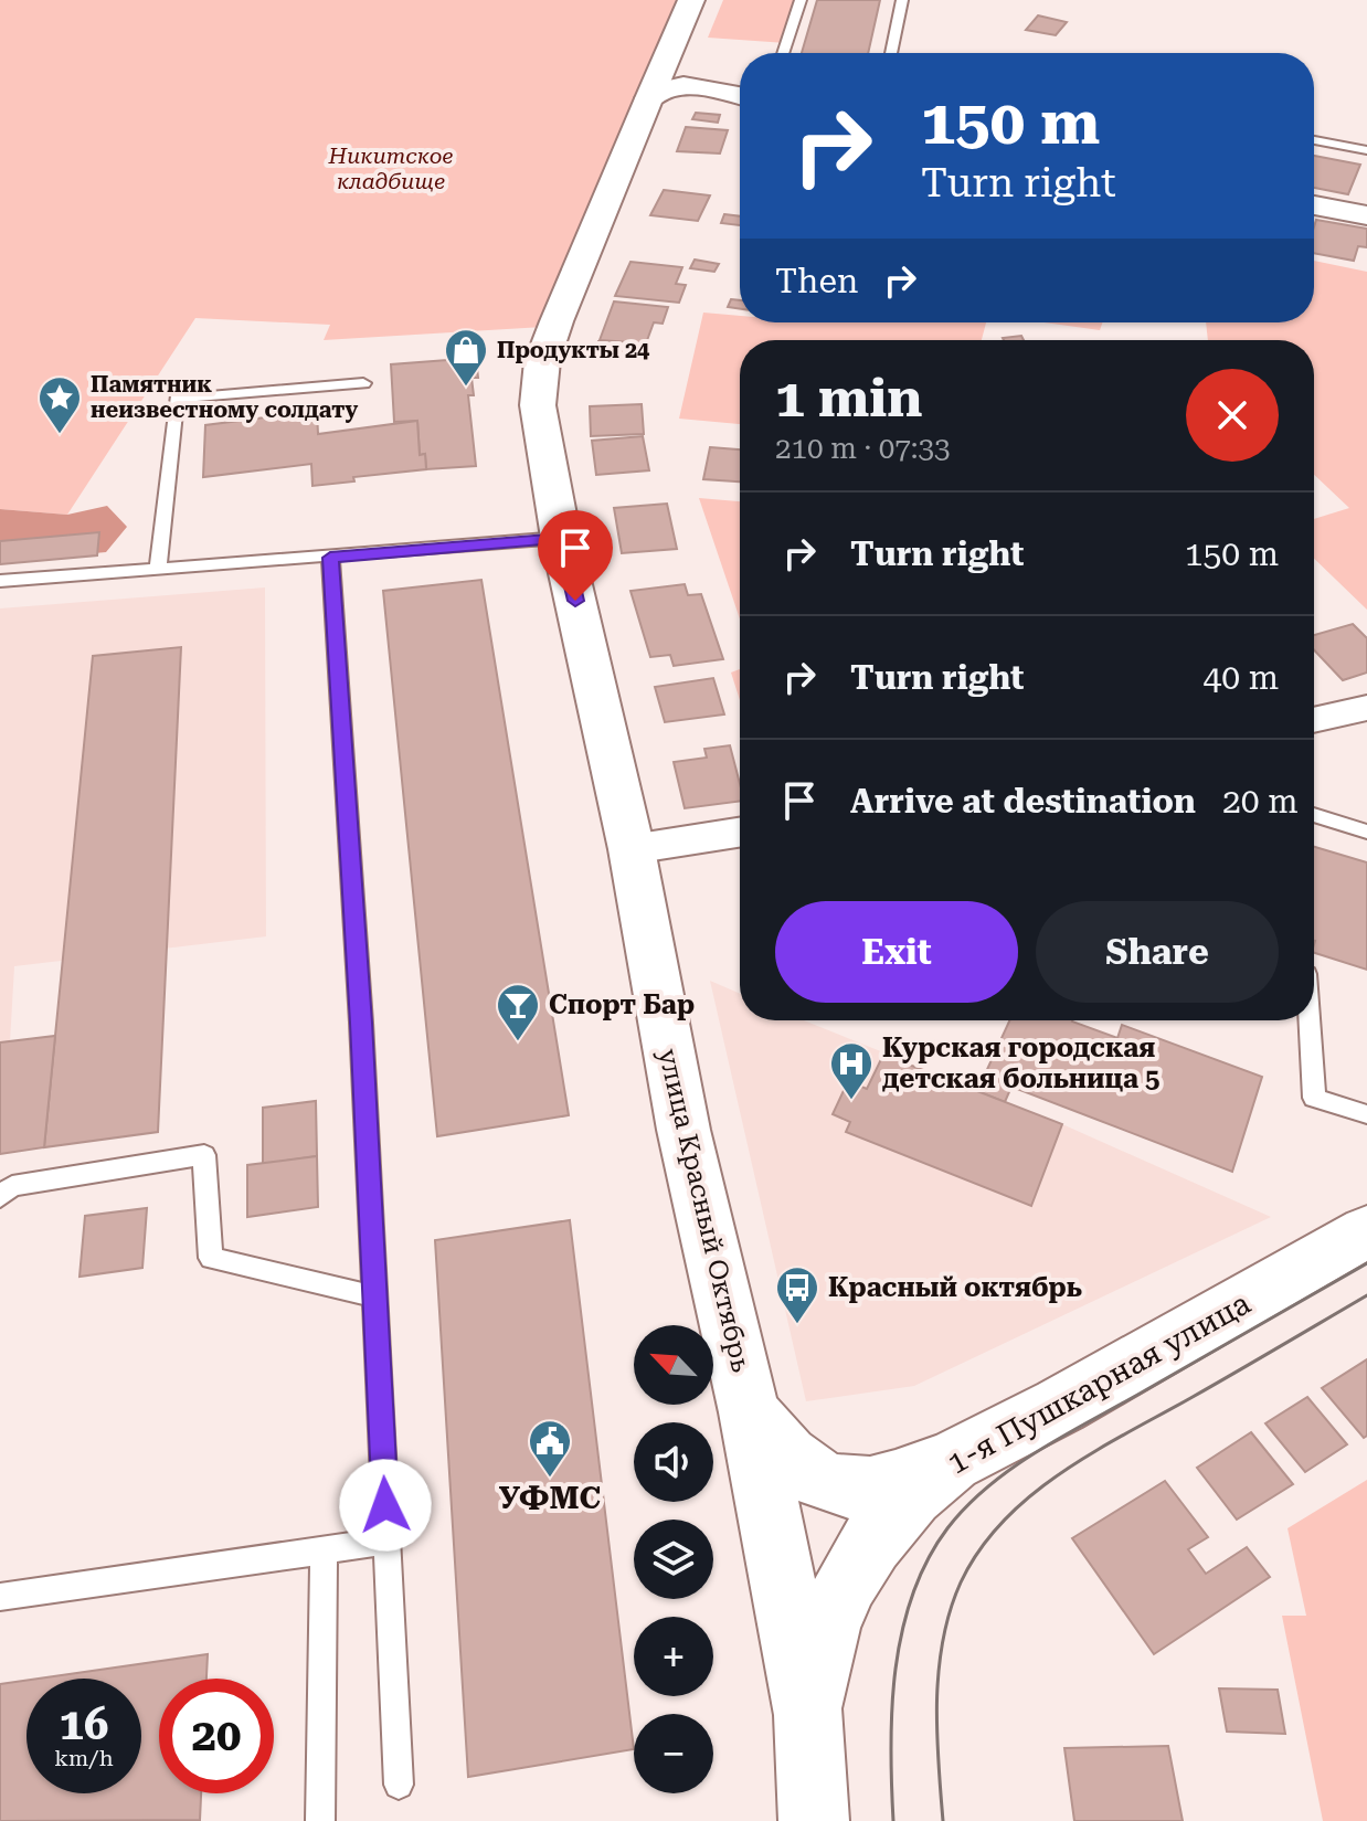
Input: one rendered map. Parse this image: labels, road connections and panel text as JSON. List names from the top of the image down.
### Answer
{
  "streets": {
    "main road": ["улица Красный Октябрь", "1-я Пушкарная улица"]
  },
  "crossings": [
    ["улица Красный Октябрь", "1-я Пушкарная улица"]
  ],
  "parks": ["Никитское кладбище"],
  "places": {
    "shop": ["Продукты 24"],
    "place": ["Памятник неизвестному солдату"],
    "bar": ["Спорт Бар"],
    "hospital": ["Курская городская детская больница 5"],
    "bus stop": ["Красный октябрь"],
    "public building": ["УФМС"]
  },
  "north": "top left",
  "page": {
    "turn": ["150 m", "Turn right"],
    "then": "Then",
    "heading": ["1 min", "210 m · 07:33"],
    "list": [
      {
        "name": "Turn right",
        "value": "150 m"
      },
      {
        "name": "Turn right",
        "value": "40 m"
      },
      {
        "name": "Arrive at destination",
        "value": "20 m"
      }
    ],
    "buttons": ["Exit", "Share"],
    "map_buttons": ["+", "−"],
    "speed": "16 km/h",
    "limit": "20"
  }
}
